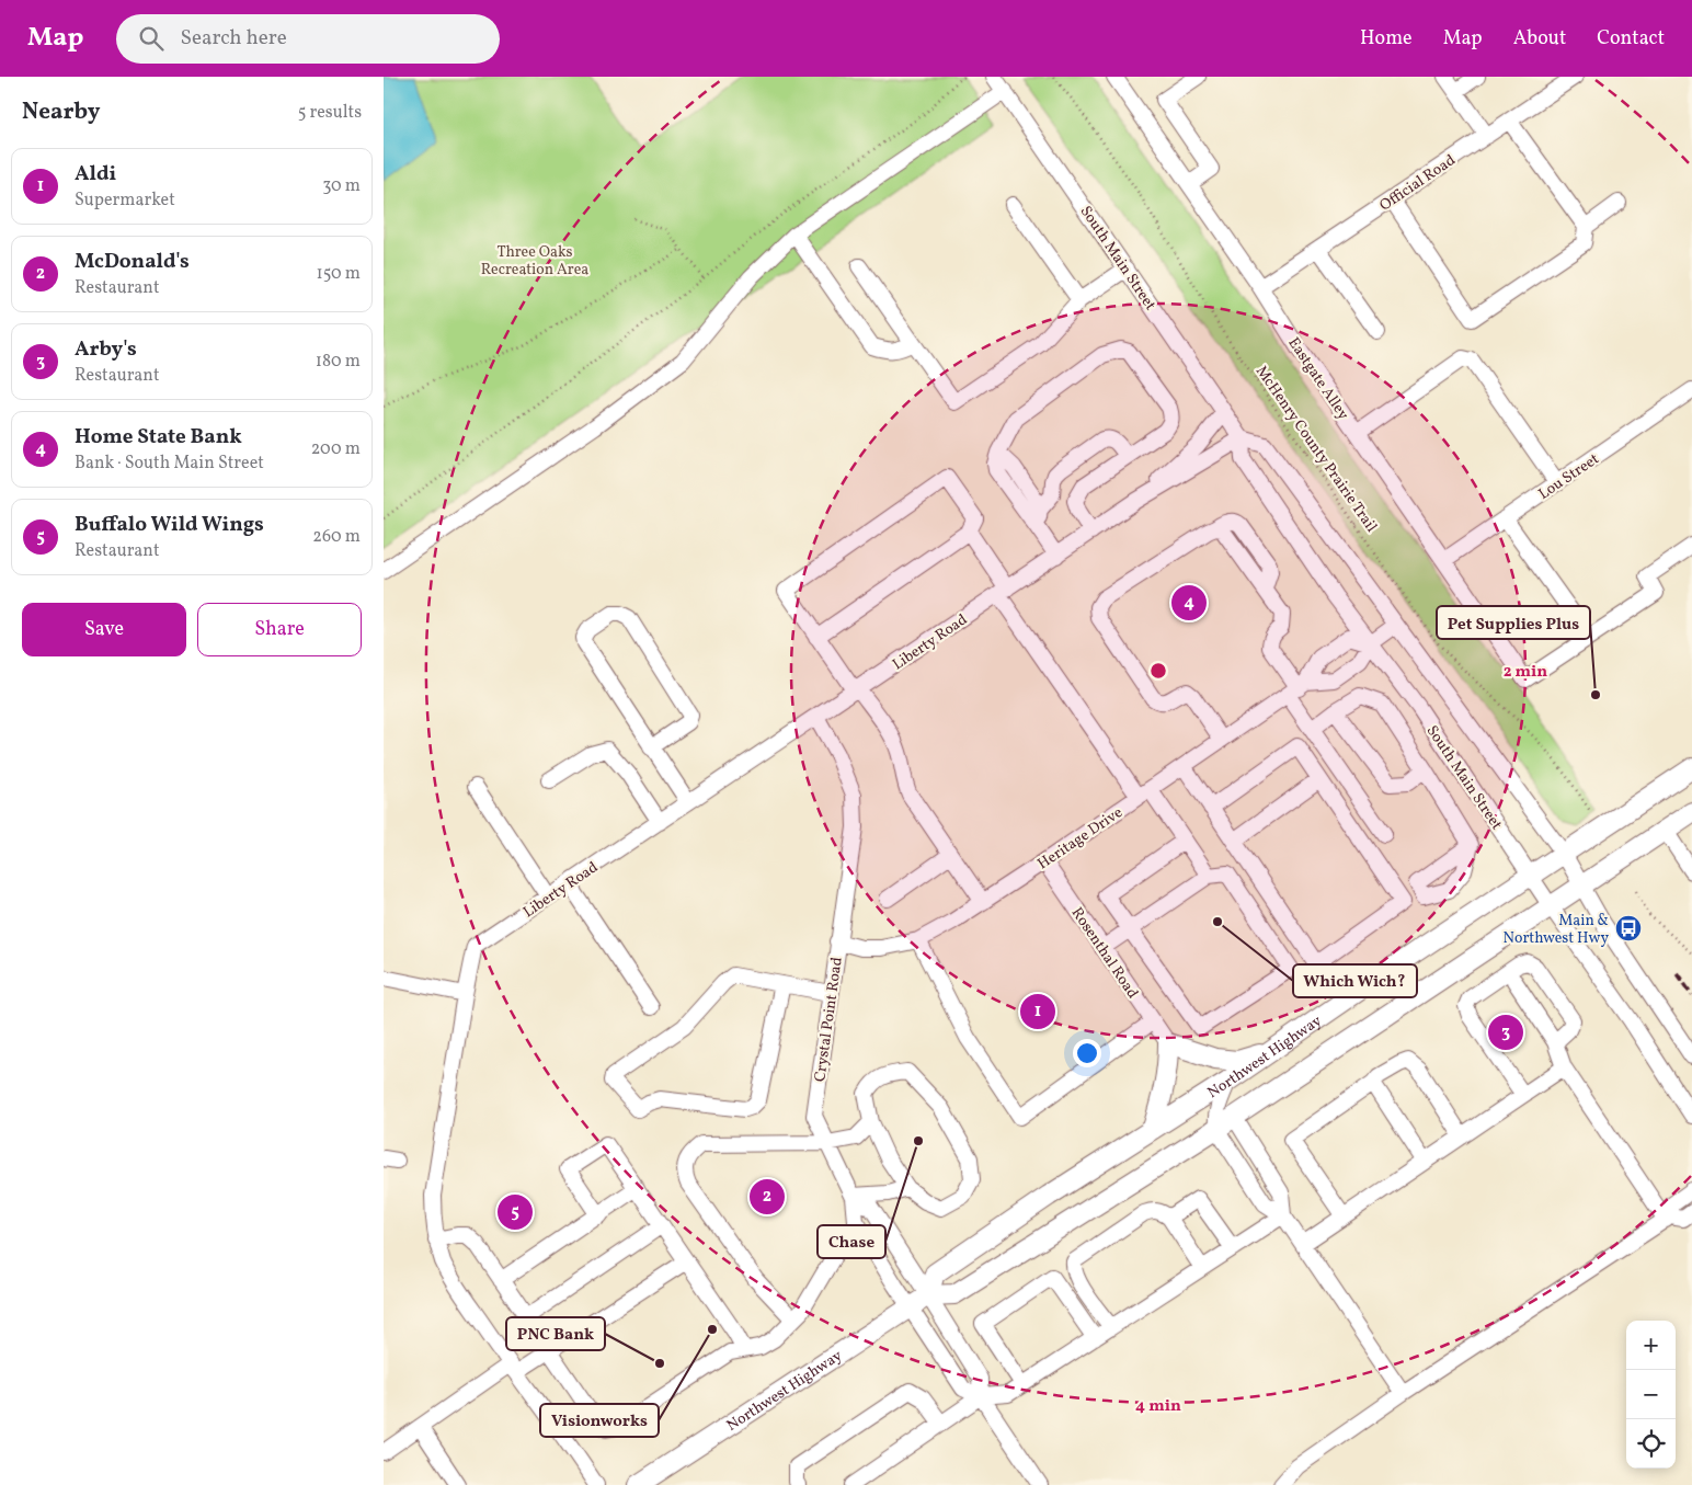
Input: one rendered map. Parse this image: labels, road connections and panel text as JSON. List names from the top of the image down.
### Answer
{
  "streets": {
    "main road": ["Northwest Highway"],
    "street": [
      "Official Road",
      "South Main Street",
      "Eastgate Alley",
      "Lou Street",
      "Liberty Road",
      "Heritage Drive",
      "Rosenthal Road",
      "Crystal Point Road"
    ],
    "path": ["McHenry County Prairie Trail"]
  },
  "crossings": [
    ["Official Road", "Eastgate Alley"],
    ["South Main Street", "Heritage Drive"],
    ["South Main Street", "Northwest Highway"],
    ["Eastgate Alley", "Lou Street"],
    ["Liberty Road", "Crystal Point Road"],
    ["Heritage Drive", "Rosenthal Road"],
    ["Heritage Drive", "Crystal Point Road"],
    ["Crystal Point Road", "Northwest Highway"]
  ],
  "parks": ["Three Oaks Recreation Area"],
  "places": {
    "other": [
      "Pet Supplies Plus",
      "Which Wich?",
      "Chase",
      "Visionworks",
      "PNC Bank"
    ],
    "bus stop": ["Main & Northwest Hwy"]
  },
  "page": {
    "header": "Map",
    "search": "Search here",
    "nav": [
      "Home",
      "Map",
      "About",
      "Contact"
    ],
    "heading": ["Nearby", "5 results"],
    "list": [
      {
        "mark": "1",
        "name": "Aldi",
        "note": "Supermarket",
        "value": "30 m"
      },
      {
        "mark": "2",
        "name": "McDonald's",
        "note": "Restaurant",
        "value": "150 m"
      },
      {
        "mark": "3",
        "name": "Arby's",
        "note": "Restaurant",
        "value": "180 m"
      },
      {
        "mark": "4",
        "name": "Home State Bank",
        "note": "Bank · South Main Street",
        "value": "200 m"
      },
      {
        "mark": "5",
        "name": "Buffalo Wild Wings",
        "note": "Restaurant",
        "value": "260 m"
      }
    ],
    "pins": [
      "4",
      "1",
      "3",
      "2",
      "5"
    ],
    "buttons": ["Save", "Share"],
    "map_buttons": ["+", "−"]
  },
  "rings": ["2 min", "4 min"]
}
